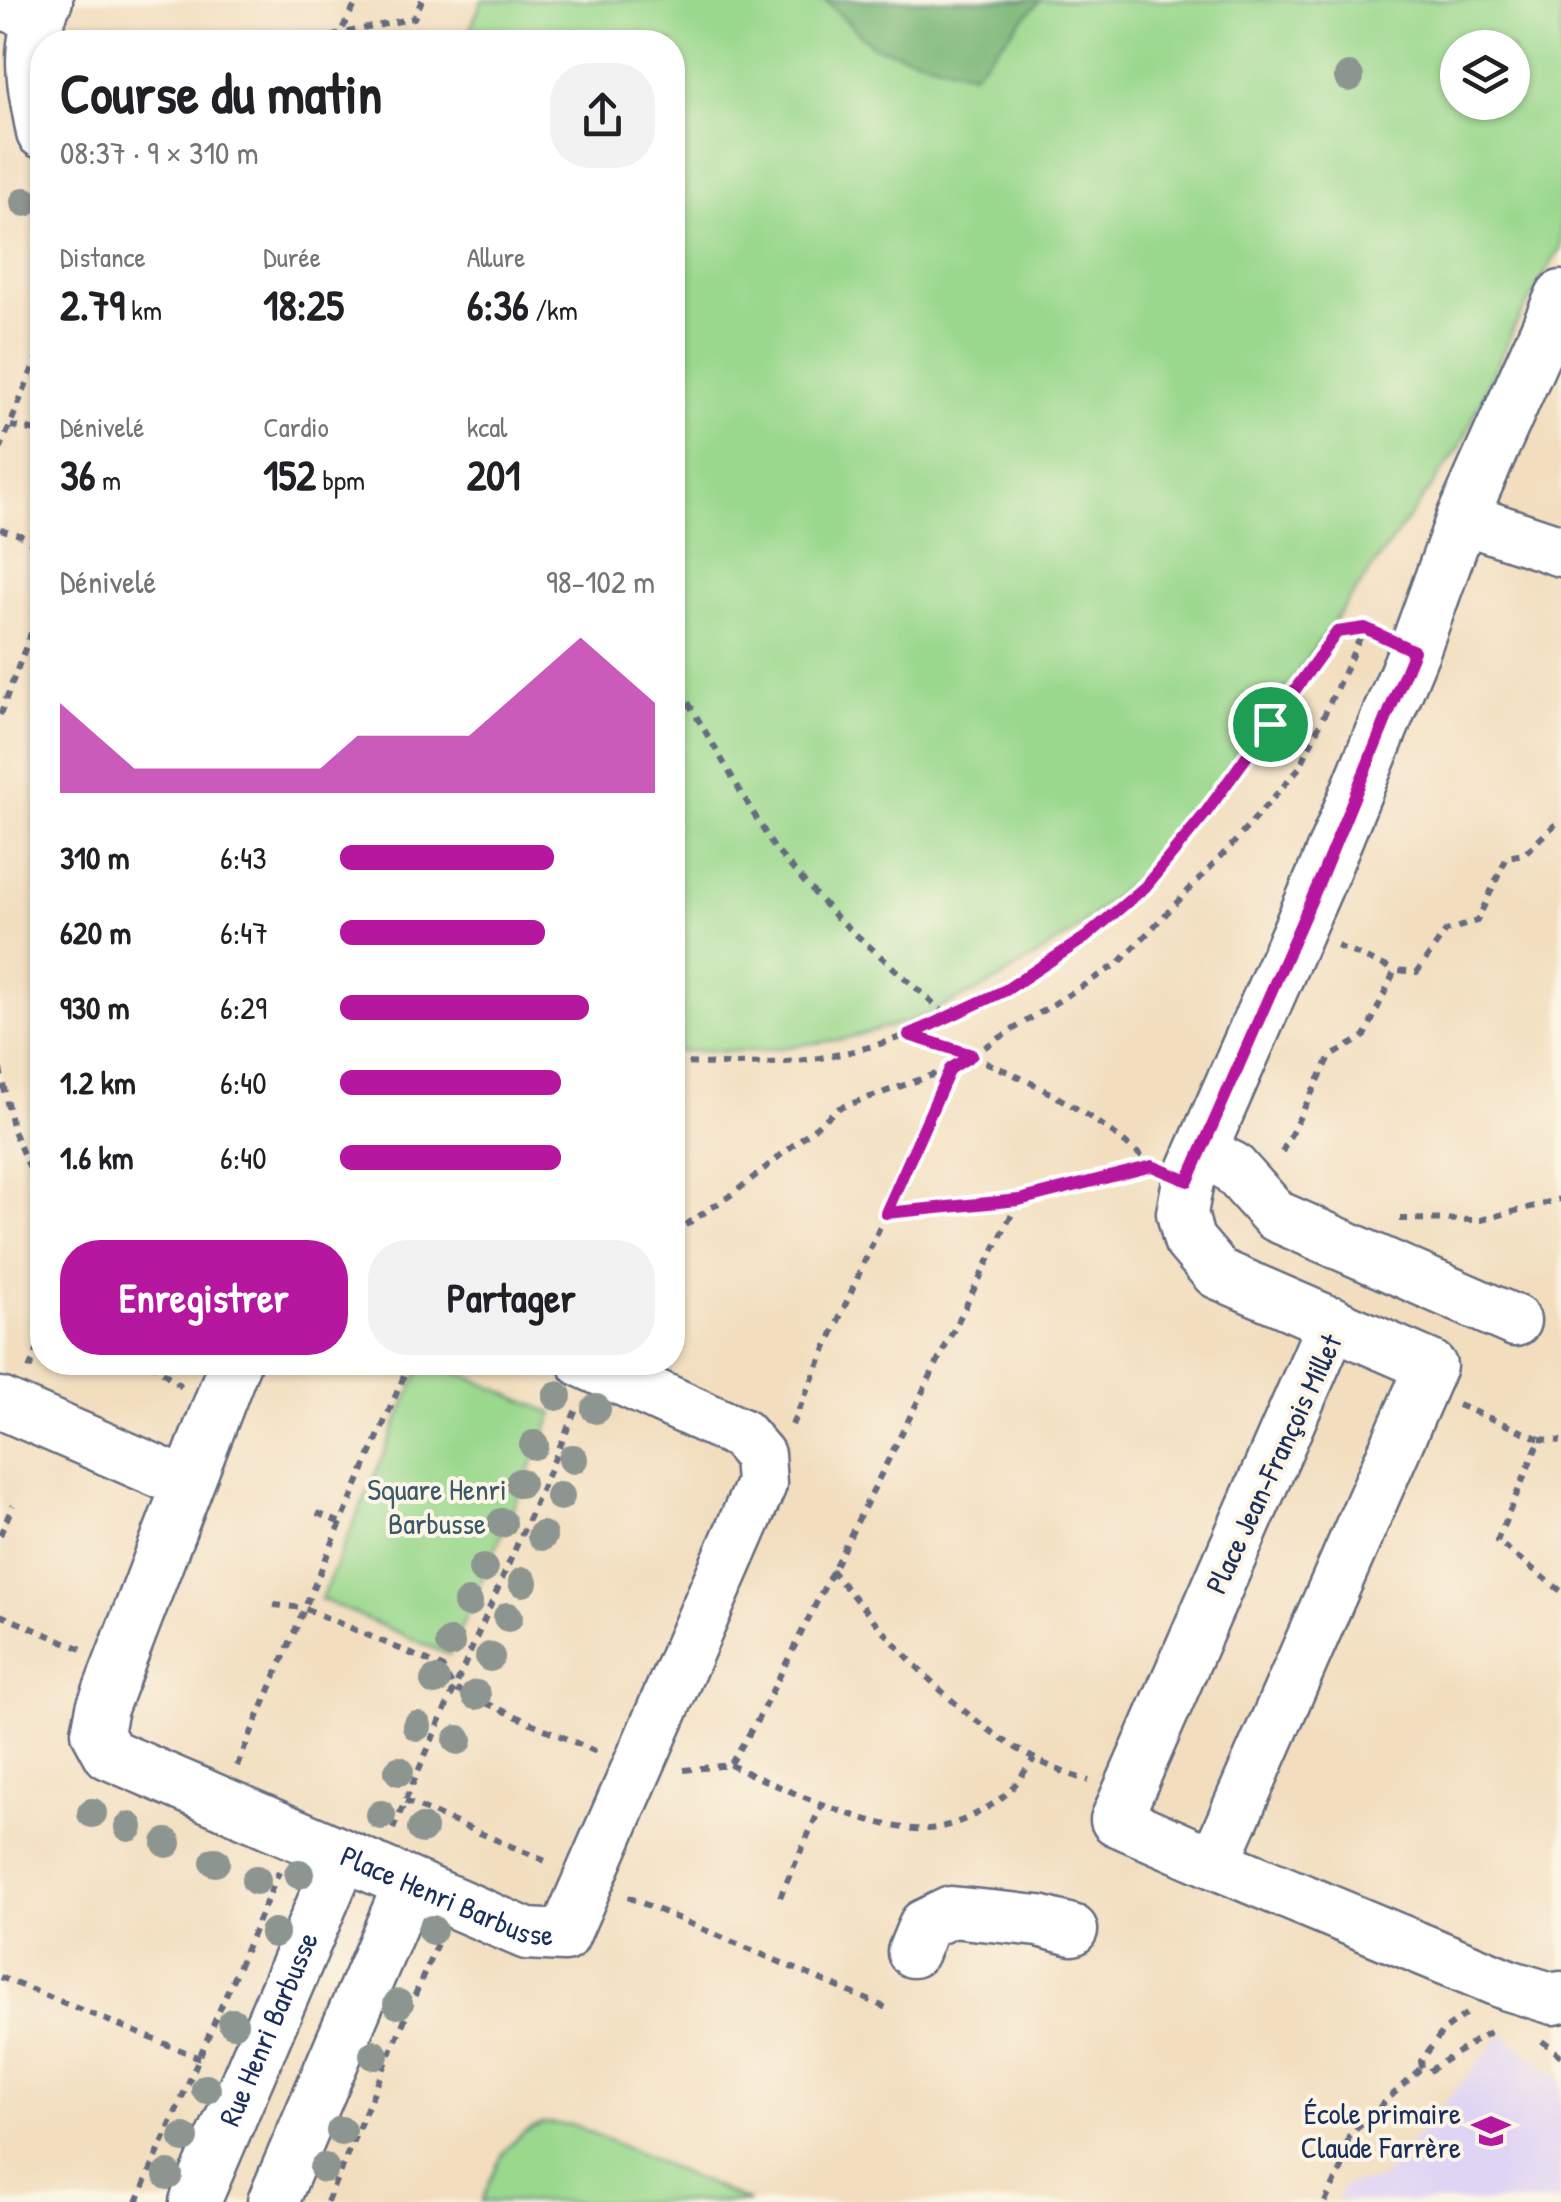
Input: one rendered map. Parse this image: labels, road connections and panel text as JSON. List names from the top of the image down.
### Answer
{
  "streets": {
    "street": ["Place Jean-François Millet", "Place Henri Barbusse", "Rue Henri Barbusse"]
  },
  "crossings": [
    ["Place Henri Barbusse", "Rue Henri Barbusse"]
  ],
  "parks": ["Square Henri Barbusse"],
  "places": {
    "school or university": ["École primaire Claude Farrère"]
  },
  "page": {
    "heading": ["Course du matin", "08:37 · 9 × 310 m"],
    "stats": [
      ["Distance", "2.79 km"],
      ["Durée", "18:25"],
      ["Allure", "6:36 /km"],
      ["Dénivelé", "36 m"],
      ["Cardio", "152 bpm"],
      ["kcal", "201"]
    ],
    "chart": ["Dénivelé", "98–102 m"],
    "list": [
      {
        "name": "310 m",
        "note": "6:43"
      },
      {
        "name": "620 m",
        "note": "6:47"
      },
      {
        "name": "930 m",
        "note": "6:29"
      },
      {
        "name": "1.2 km",
        "note": "6:40"
      },
      {
        "name": "1.6 km",
        "note": "6:40"
      }
    ],
    "buttons": ["Enregistrer", "Partager"]
  }
}
